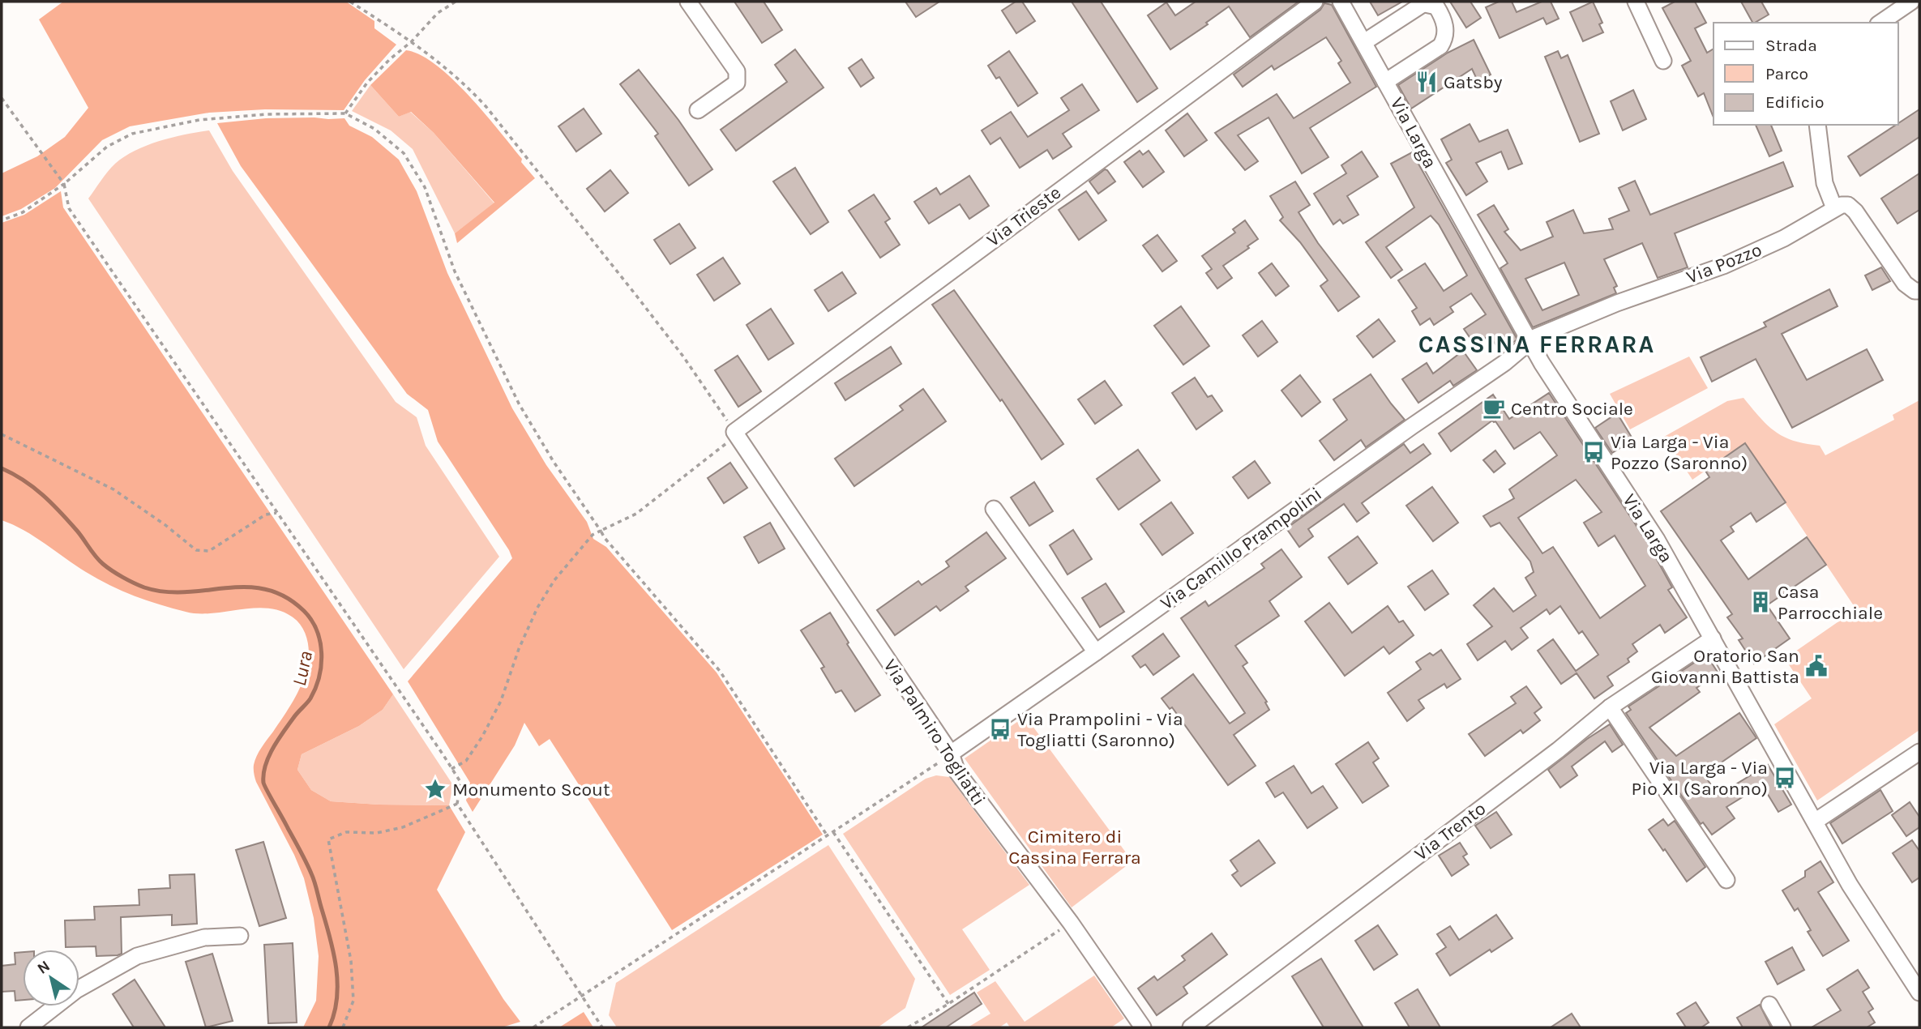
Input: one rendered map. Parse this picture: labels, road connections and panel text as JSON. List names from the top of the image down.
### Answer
{
  "streets": {
    "street": [
      "Via Larga",
      "Via Trieste",
      "Via Pozzo",
      "Via Camillo Prampolini",
      "Via Palmiro Togliatti",
      "Via Trento"
    ]
  },
  "crossings": [
    ["Via Larga", "Via Pozzo"],
    ["Via Larga", "Via Camillo Prampolini"],
    ["Via Larga", "Via Trento"],
    ["Via Trieste", "Via Palmiro Togliatti"],
    ["Via Pozzo", "Via Camillo Prampolini"],
    ["Via Camillo Prampolini", "Via Palmiro Togliatti"]
  ],
  "districts": ["CASSINA FERRARA"],
  "water": ["Lura"],
  "parks": ["Cimitero di Cassina Ferrara"],
  "places": {
    "restaurant": ["Gatsby"],
    "cafe": ["Centro Sociale"],
    "bus stop": ["Via Larga - Via Pozzo (Saronno)", "Via Prampolini - Via Togliatti (Saronno)", "Via Larga - Via Pio XI (Saronno)"],
    "building": ["Casa Parrocchiale"],
    "public building": ["Oratorio San Giovanni Battista"],
    "place": ["Monumento Scout"]
  },
  "legend": ["Strada", "Parco", "Edificio"],
  "north": "top left"
}
